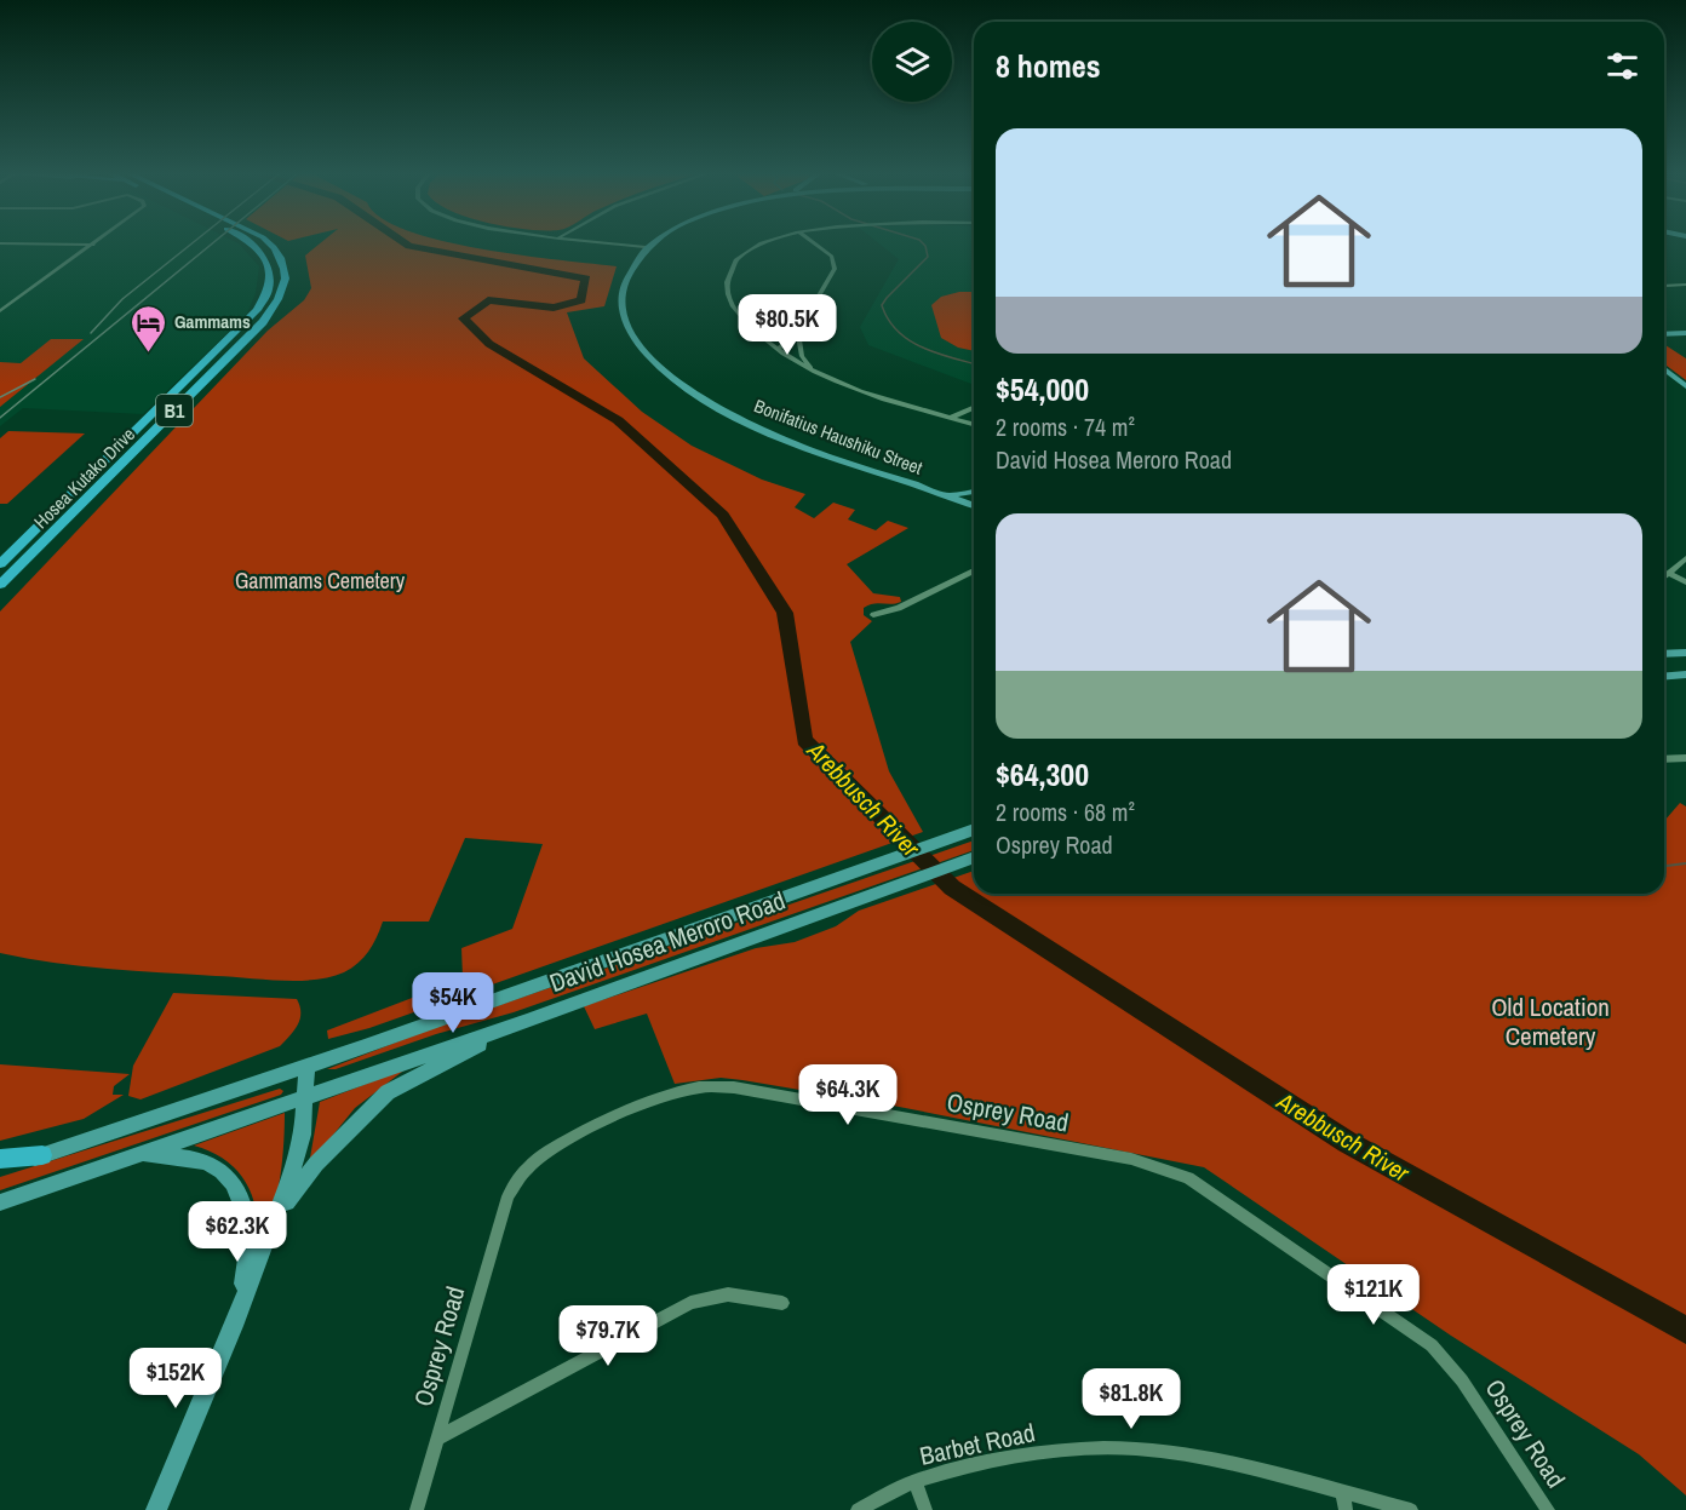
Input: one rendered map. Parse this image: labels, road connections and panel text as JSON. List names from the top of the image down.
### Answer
{
  "streets": {
    "main road": ["B1", "Hosea Kutako Drive"],
    "street": [
      "Bonifatius Haushiku Street",
      "David Hosea Meroro Road",
      "Osprey Road",
      "Barbet Road"
    ]
  },
  "water": ["Arebbusch River"],
  "parks": ["Gammams Cemetery", "Old Location Cemetery"],
  "places": {
    "hotel": ["Gammams"]
  },
  "page": {
    "heading": "8 homes",
    "list": [
      {
        "name": "$54,000",
        "note": "2 rooms · 74 m² · David Hosea Meroro Road"
      },
      {
        "name": "$64,300",
        "note": "2 rooms · 68 m² · Osprey Road"
      }
    ],
    "price": [
      "$80.5K",
      "$54K",
      "$64.3K",
      "$62.3K",
      "$121K",
      "$79.7K",
      "$152K",
      "$81.8K"
    ]
  }
}
